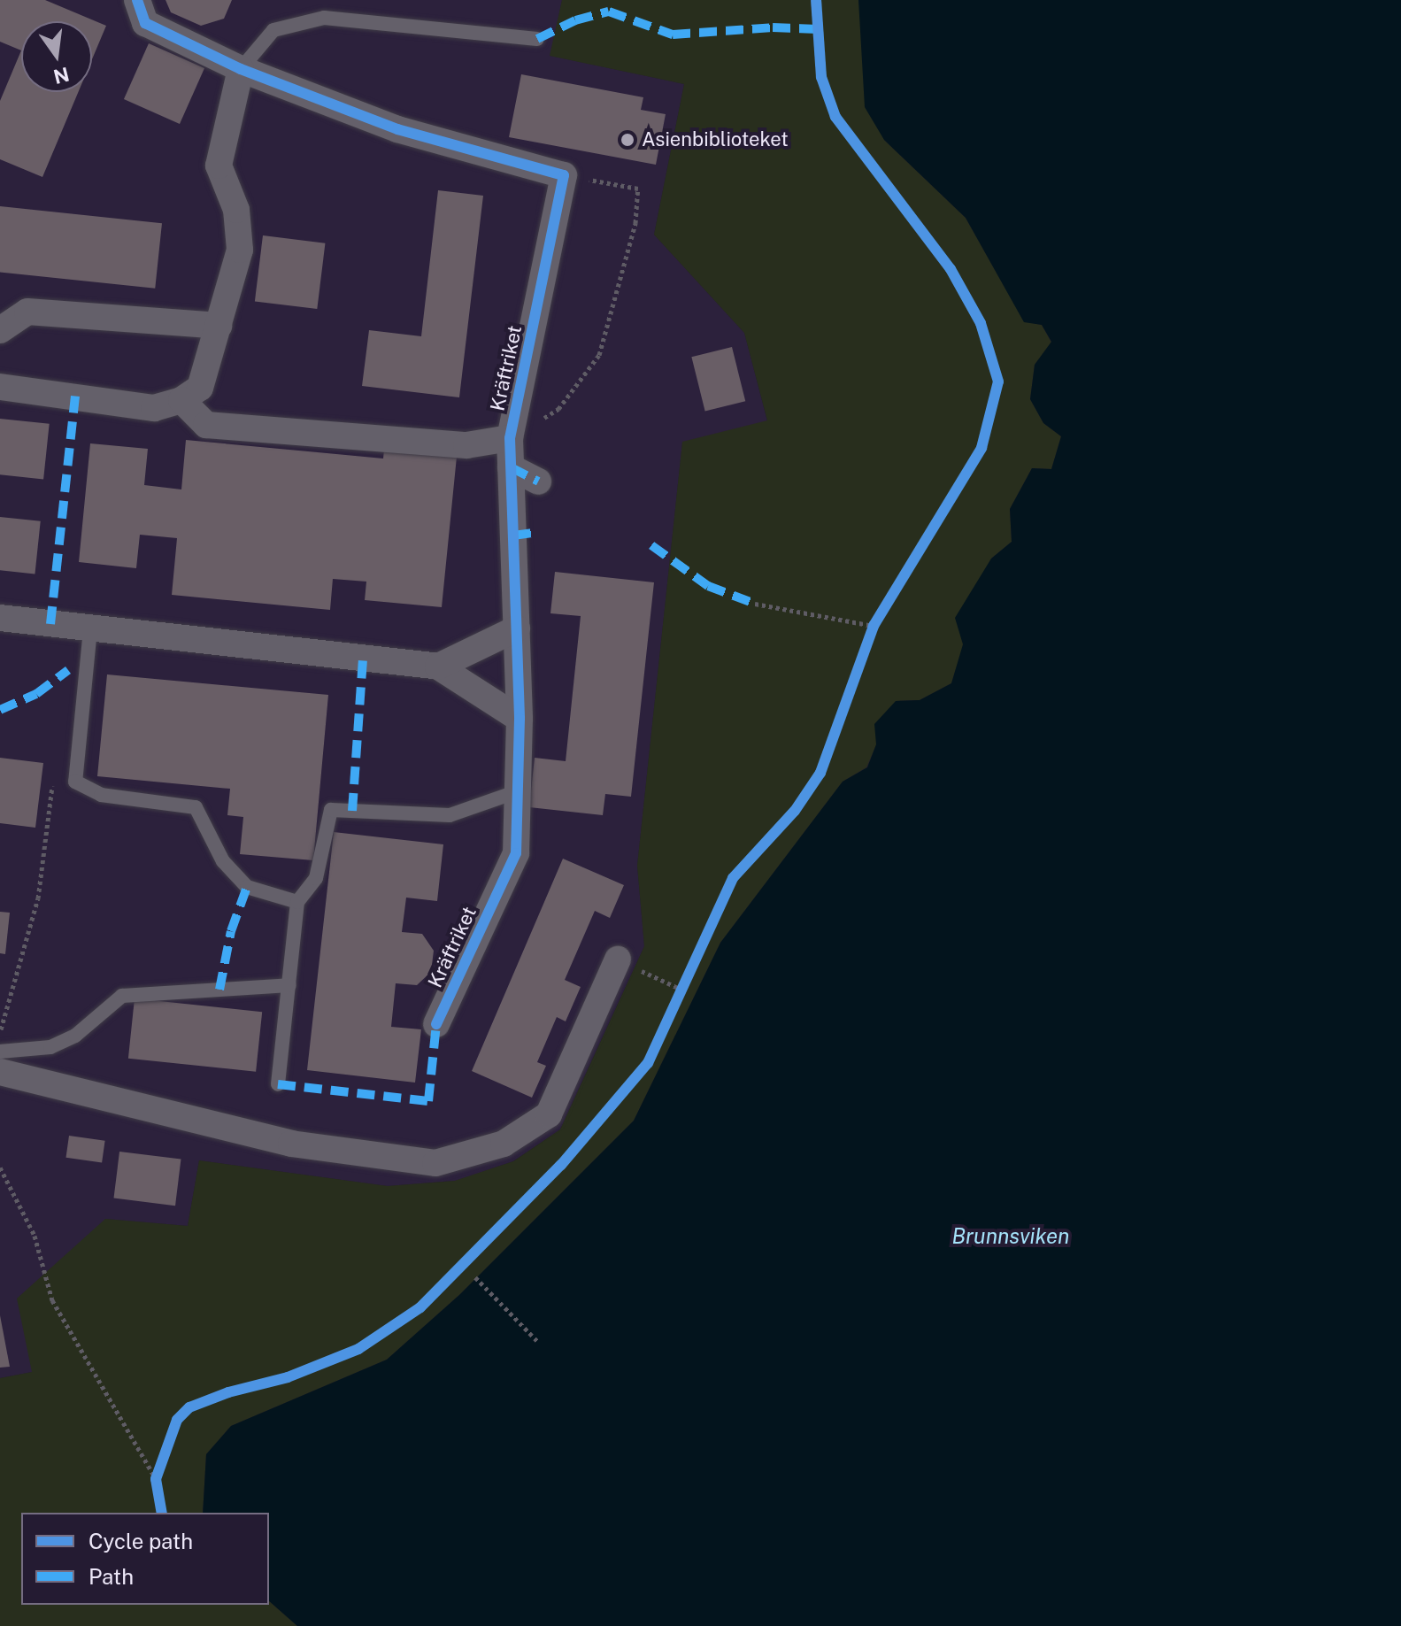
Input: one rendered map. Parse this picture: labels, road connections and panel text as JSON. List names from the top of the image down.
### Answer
{
  "streets": {
    "street": ["Kräftriket"]
  },
  "water": ["Brunnsviken"],
  "places": ["Asienbiblioteket"],
  "legend": ["Cycle path", "Path"],
  "north": "bottom"
}
